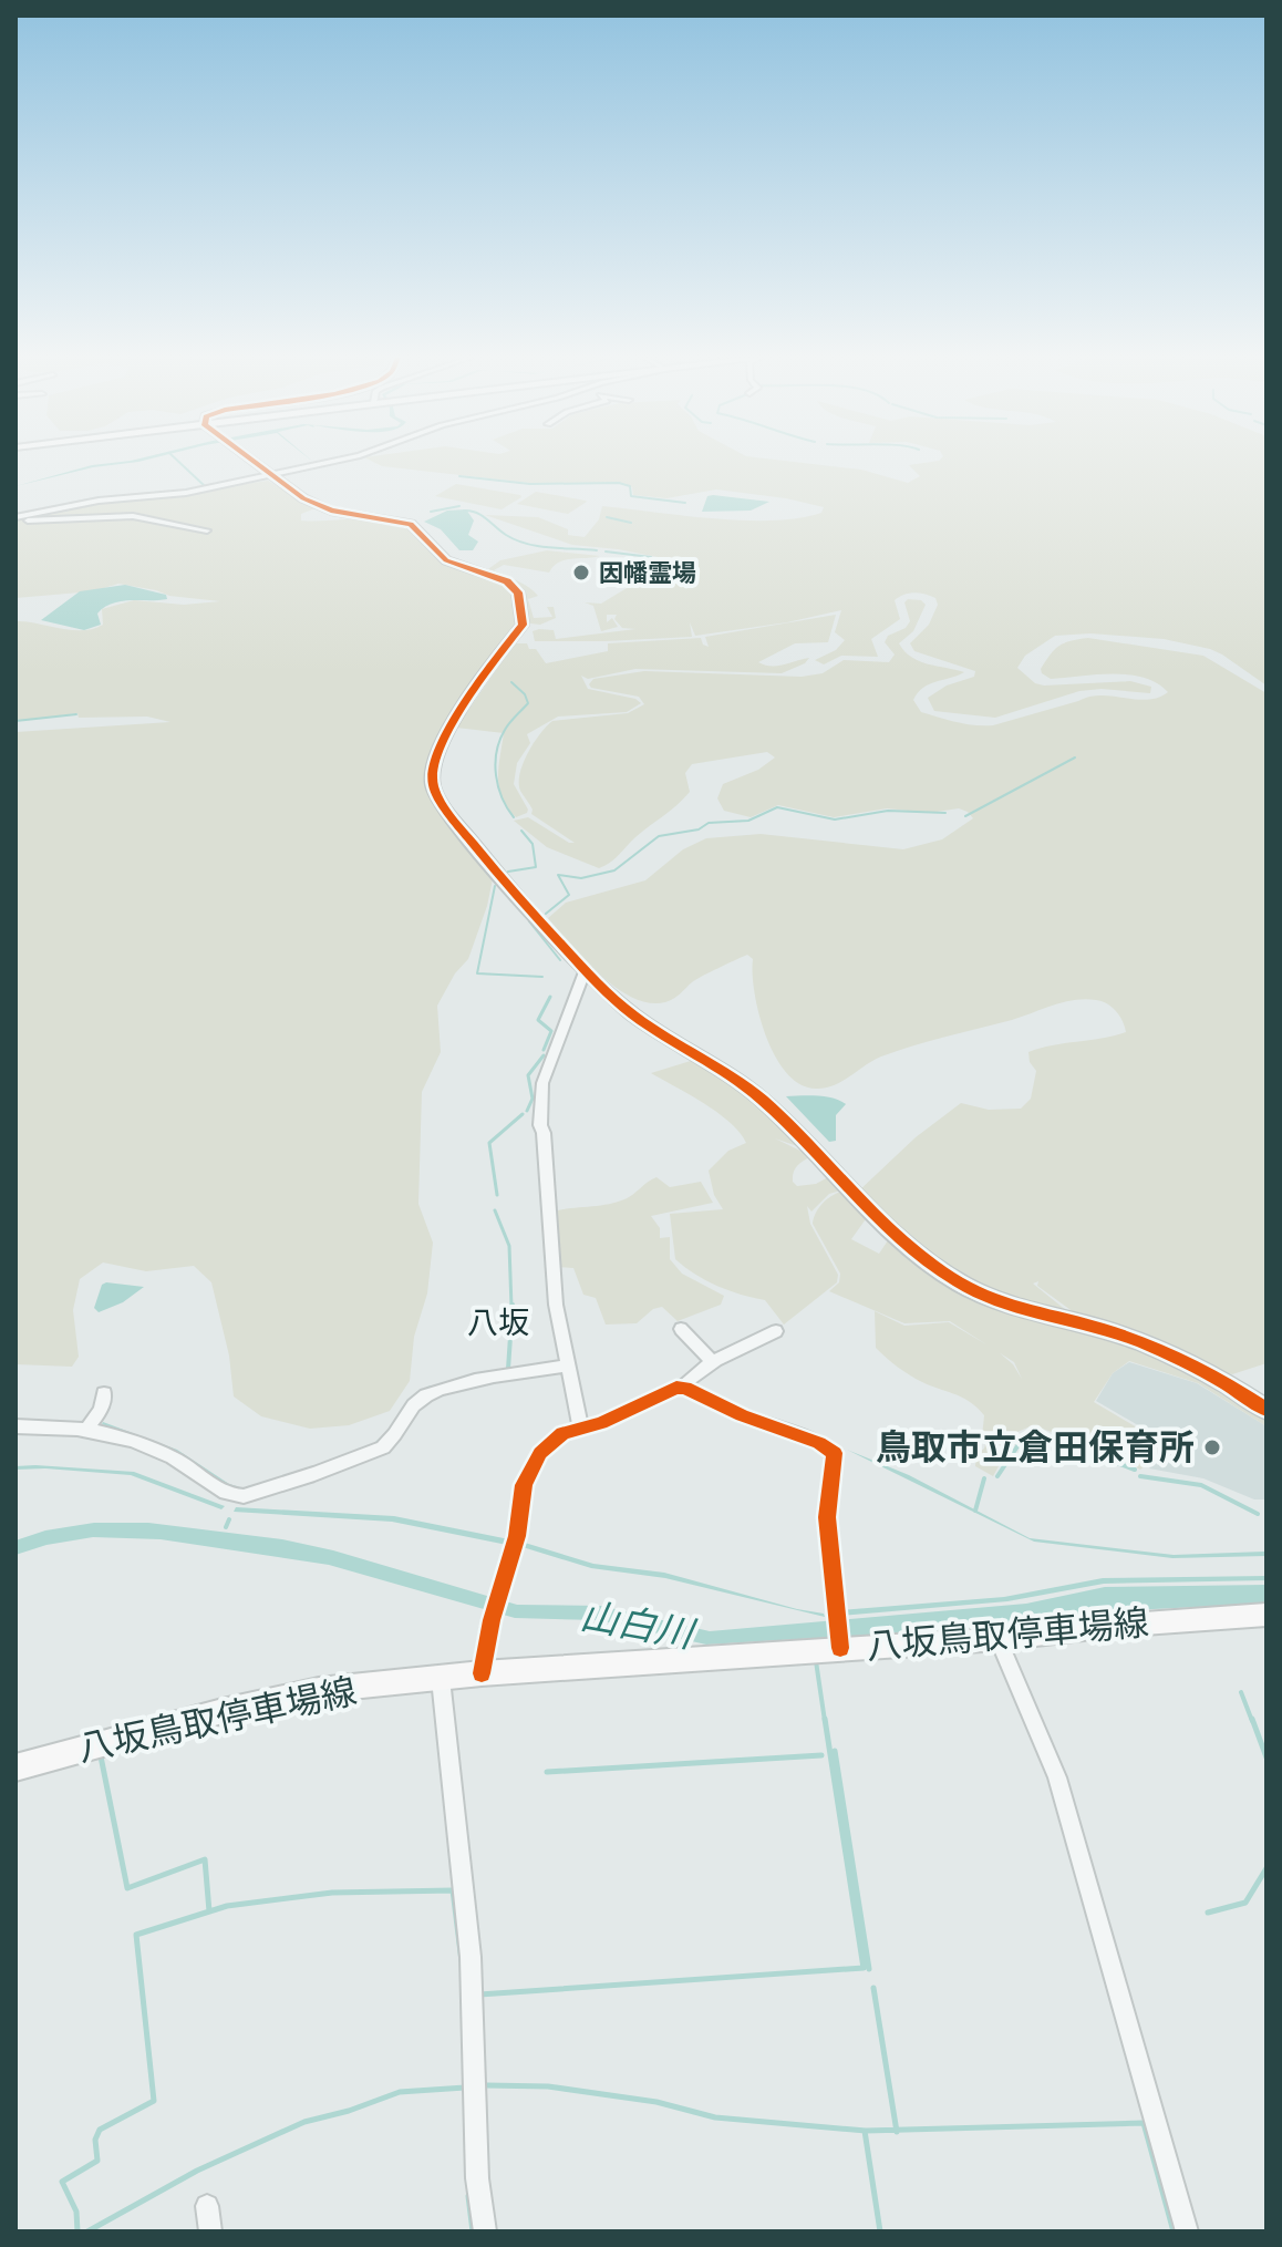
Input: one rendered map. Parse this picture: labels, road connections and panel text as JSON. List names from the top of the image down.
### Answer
{
  "streets": {
    "street": ["八坂鳥取停車場線"]
  },
  "districts": ["八坂"],
  "water": ["山白川"],
  "places": ["因幡霊場", "鳥取市立倉田保育所"]
}
